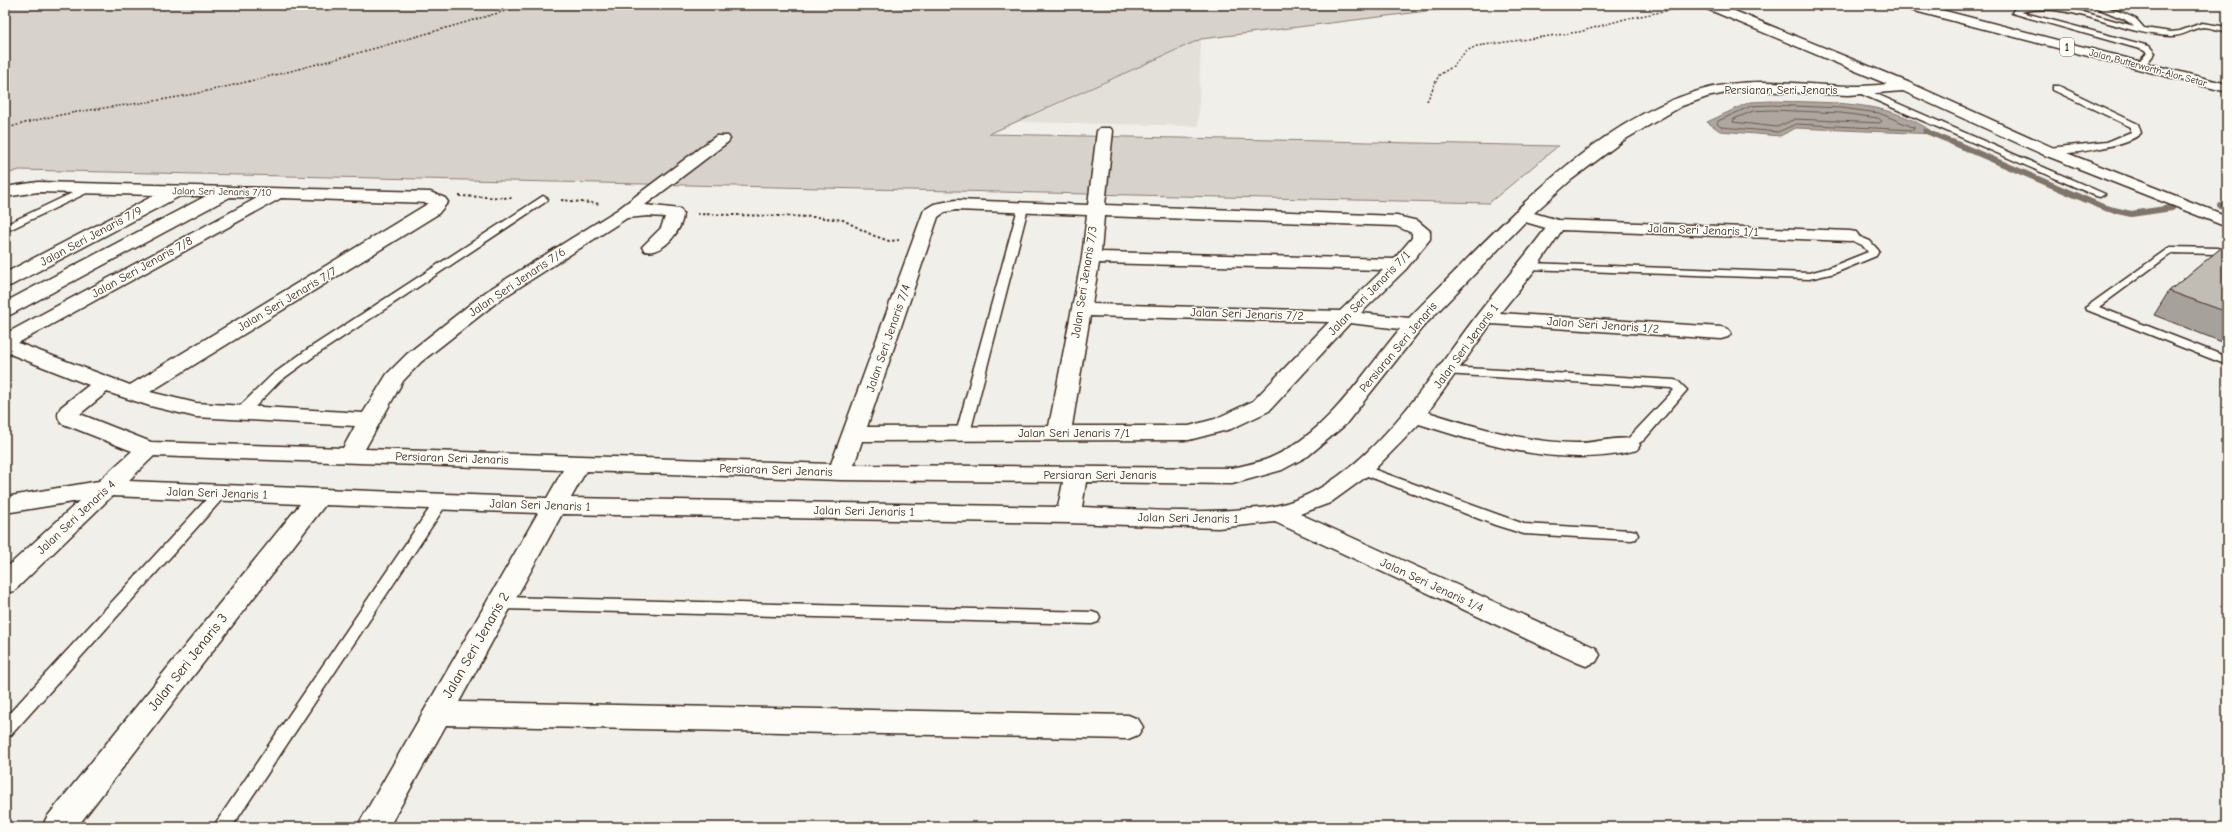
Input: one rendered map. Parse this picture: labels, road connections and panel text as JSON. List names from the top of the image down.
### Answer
{
  "streets": {
    "street": [
      "1",
      "Jalan Butterworth-Alor Setar",
      "Persiaran Seri Jenaris",
      "Jalan Seri Jenaris 7/10",
      "Jalan Seri Jenaris 1/1",
      "Jalan Seri Jenaris 7/9",
      "Jalan Seri Jenaris 7/8",
      "Jalan Seri Jenaris 7/6",
      "Jalan Seri Jenaris 7/3",
      "Jalan Seri Jenaris 7/1",
      "Jalan Seri Jenaris 7/7",
      "Jalan Seri Jenaris 7/2",
      "Jalan Seri Jenaris 1/2",
      "Jalan Seri Jenaris 7/4",
      "Jalan Seri Jenaris 1",
      "Jalan Seri Jenaris 4",
      "Jalan Seri Jenaris 1/4",
      "Jalan Seri Jenaris 2",
      "Jalan Seri Jenaris 3"
    ]
  },
  "crossings": [
    ["Persiaran Seri Jenaris", "Jalan Seri Jenaris 7/6"],
    ["Persiaran Seri Jenaris", "Jalan Seri Jenaris 7/2"],
    ["Persiaran Seri Jenaris", "Jalan Seri Jenaris 7/4"],
    ["Persiaran Seri Jenaris", "Jalan Seri Jenaris 4"],
    ["Persiaran Seri Jenaris", "Jalan Seri Jenaris 2"],
    ["Jalan Seri Jenaris 7/10", "Jalan Seri Jenaris 7/9"],
    ["Jalan Seri Jenaris 7/10", "Jalan Seri Jenaris 7/8"],
    ["Jalan Seri Jenaris 7/10", "Jalan Seri Jenaris 7/7"],
    ["Jalan Seri Jenaris 1/1", "Jalan Seri Jenaris 1"],
    ["Jalan Seri Jenaris 7/3", "Jalan Seri Jenaris 7/1"],
    ["Jalan Seri Jenaris 7/3", "Jalan Seri Jenaris 7/2"],
    ["Jalan Seri Jenaris 7/1", "Jalan Seri Jenaris 7/2"],
    ["Jalan Seri Jenaris 7/1", "Jalan Seri Jenaris 7/4"],
    ["Jalan Seri Jenaris 1/2", "Jalan Seri Jenaris 1"],
    ["Jalan Seri Jenaris 1", "Jalan Seri Jenaris 4"],
    ["Jalan Seri Jenaris 1", "Jalan Seri Jenaris 1/4"],
    ["Jalan Seri Jenaris 1", "Jalan Seri Jenaris 2"],
    ["Jalan Seri Jenaris 1", "Jalan Seri Jenaris 3"]
  ]
}
